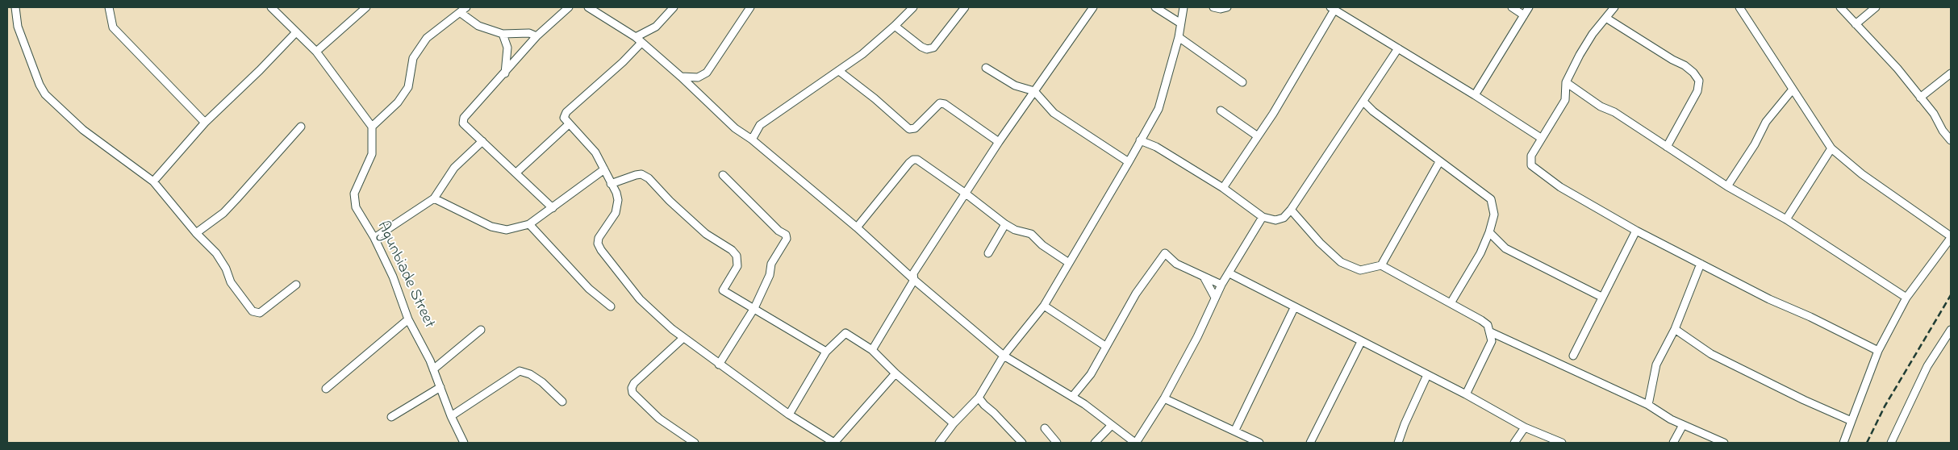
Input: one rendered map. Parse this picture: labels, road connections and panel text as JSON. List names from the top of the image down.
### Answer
{
  "streets": {
    "street": ["Agunbiade Street"]
  }
}
